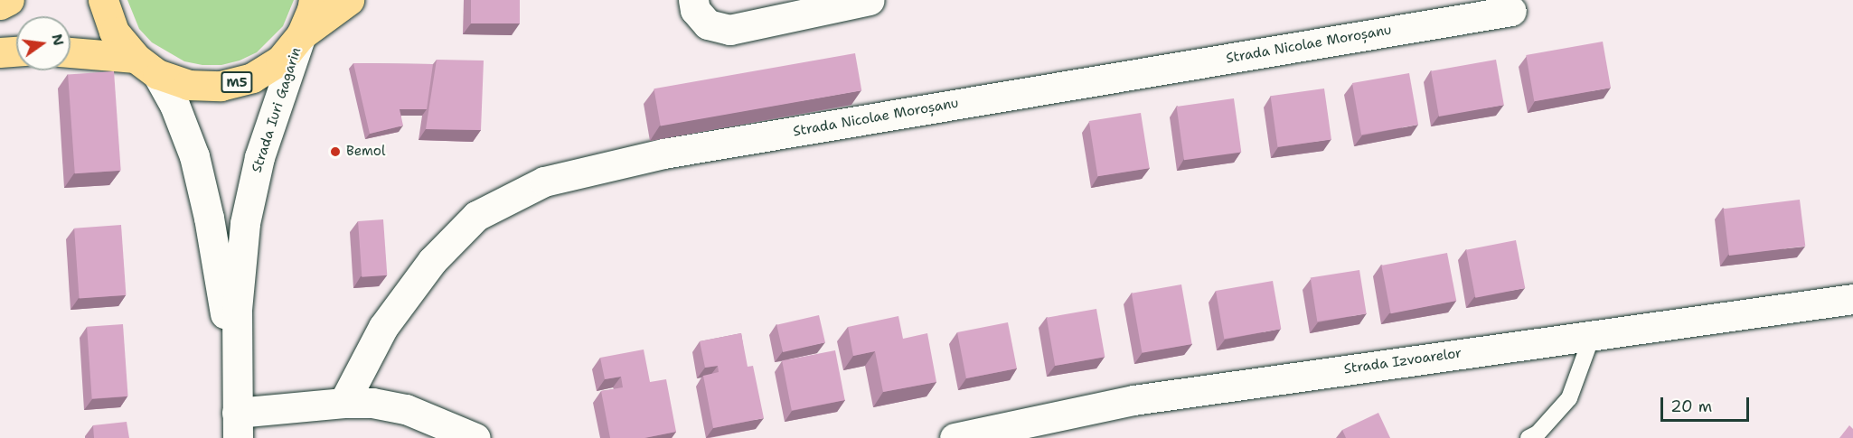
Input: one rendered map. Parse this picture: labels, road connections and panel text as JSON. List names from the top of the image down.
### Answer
{
  "streets": {
    "highway": ["M5"],
    "street": ["Strada Nicolae Moroșanu", "Strada Iuri Gagarin", "Strada Izvoarelor"]
  },
  "crossings": [
    ["M5", "Strada Iuri Gagarin"]
  ],
  "places": ["Bemol"],
  "scale_bar": "20 m",
  "north": "right"
}
